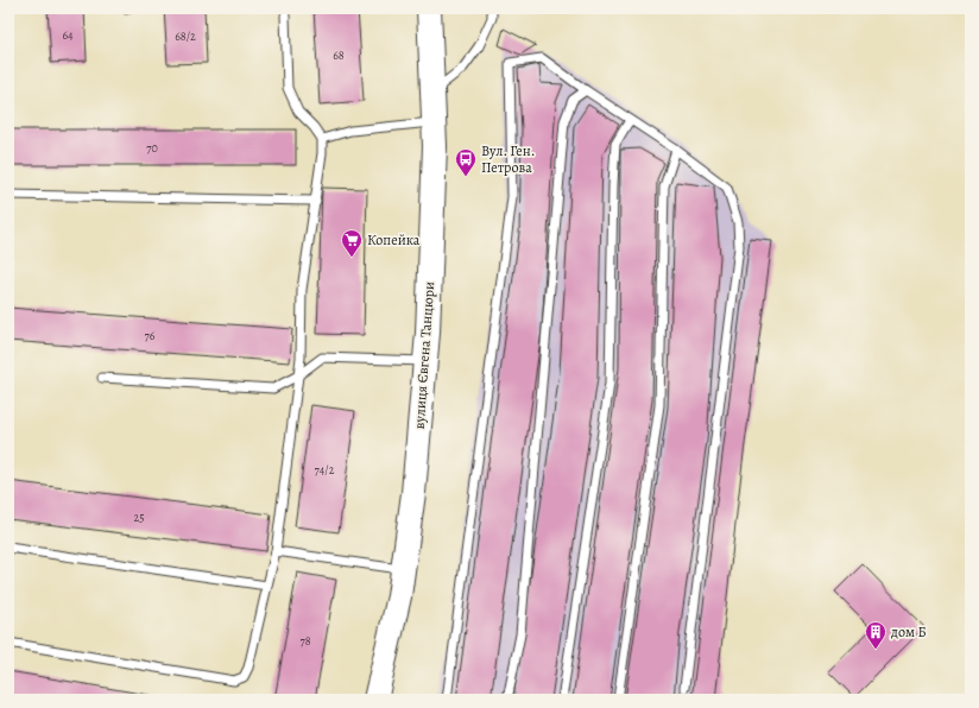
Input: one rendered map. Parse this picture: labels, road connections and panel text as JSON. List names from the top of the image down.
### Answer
{
  "streets": {
    "street": ["вулиця Євгена Танцюри"]
  },
  "places": {
    "bus stop": ["Вул. Ген. Петрова"],
    "supermarket": ["Копейка"],
    "building": ["дом Б"]
  },
  "house_numbers": [
    "64",
    "68/2",
    "68",
    "70",
    "76",
    "74/2",
    "25",
    "78"
  ]
}
